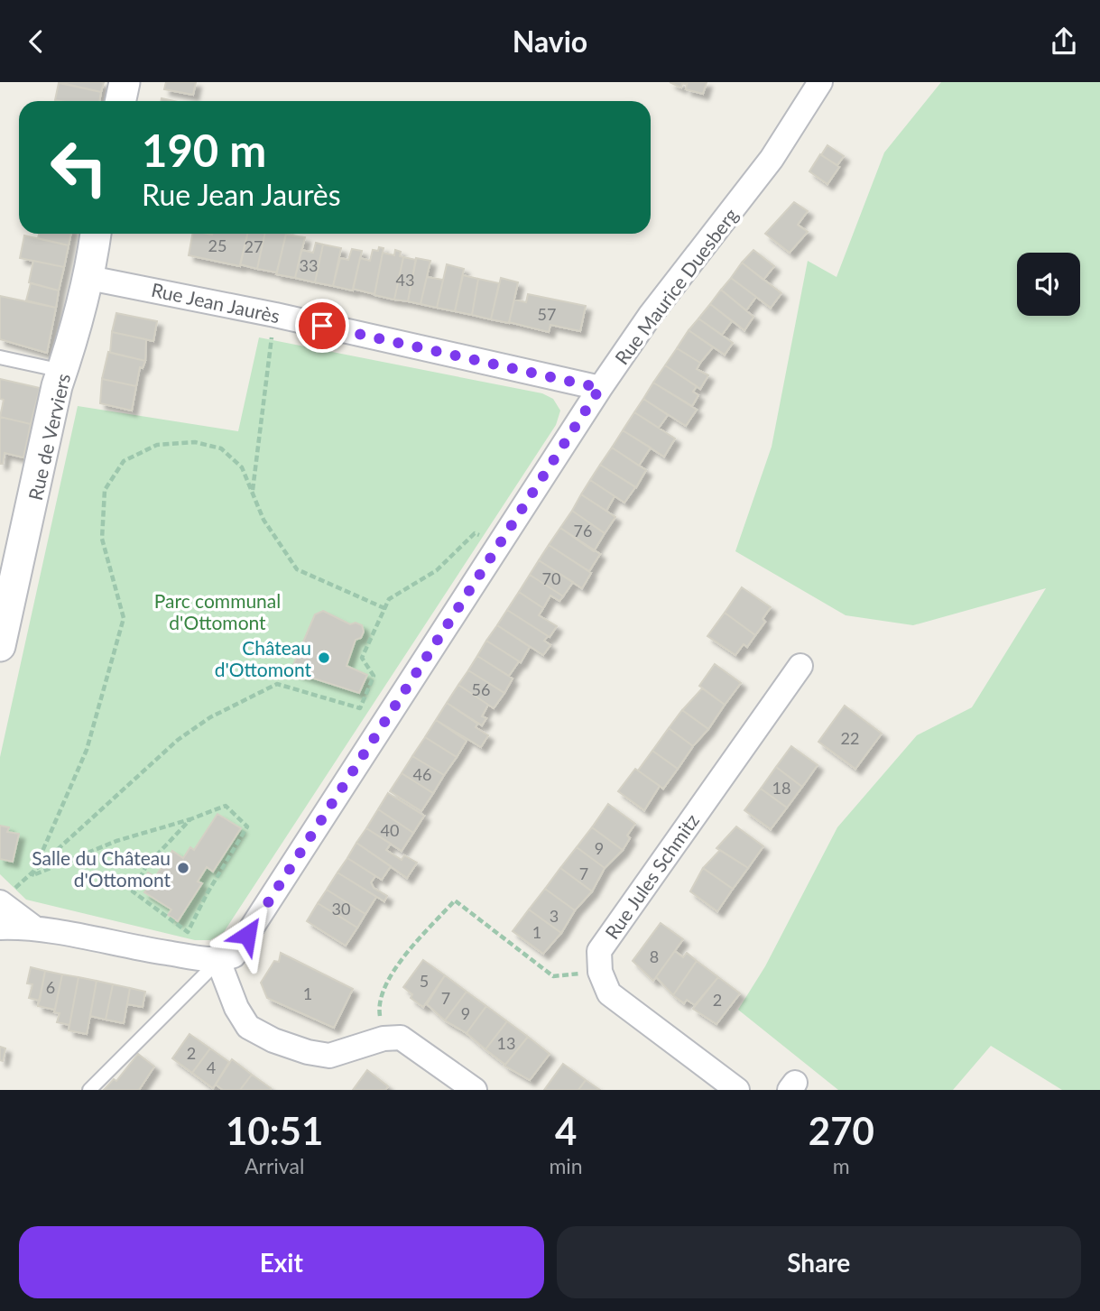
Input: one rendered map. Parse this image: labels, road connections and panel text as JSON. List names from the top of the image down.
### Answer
{
  "streets": {
    "street": [
      "Rue Maurice Duesberg",
      "Rue Jean Jaurès",
      "Rue de Verviers",
      "Rue Jules Schmitz"
    ]
  },
  "crossings": [
    ["Rue Maurice Duesberg", "Rue Jean Jaurès"],
    ["Rue Jean Jaurès", "Rue de Verviers"]
  ],
  "parks": ["Parc communal d'Ottomont"],
  "places": ["Château d'Ottomont", "Salle du Château d'Ottomont"],
  "house_numbers": [
    "25",
    "27",
    "33",
    "43",
    "57",
    "76",
    "70",
    "56",
    "22",
    "46",
    "18",
    "40",
    "9",
    "7",
    "30",
    "3",
    "1",
    "8",
    "5",
    "6",
    "1",
    "7",
    "2",
    "9",
    "13",
    "2",
    "4"
  ],
  "page": {
    "header": "Navio",
    "turn": ["190 m", "Rue Jean Jaurès"],
    "eta": [
      "10:51",
      "Arrival",
      "4",
      "min",
      "270",
      "m"
    ],
    "buttons": ["Exit", "Share"]
  }
}
